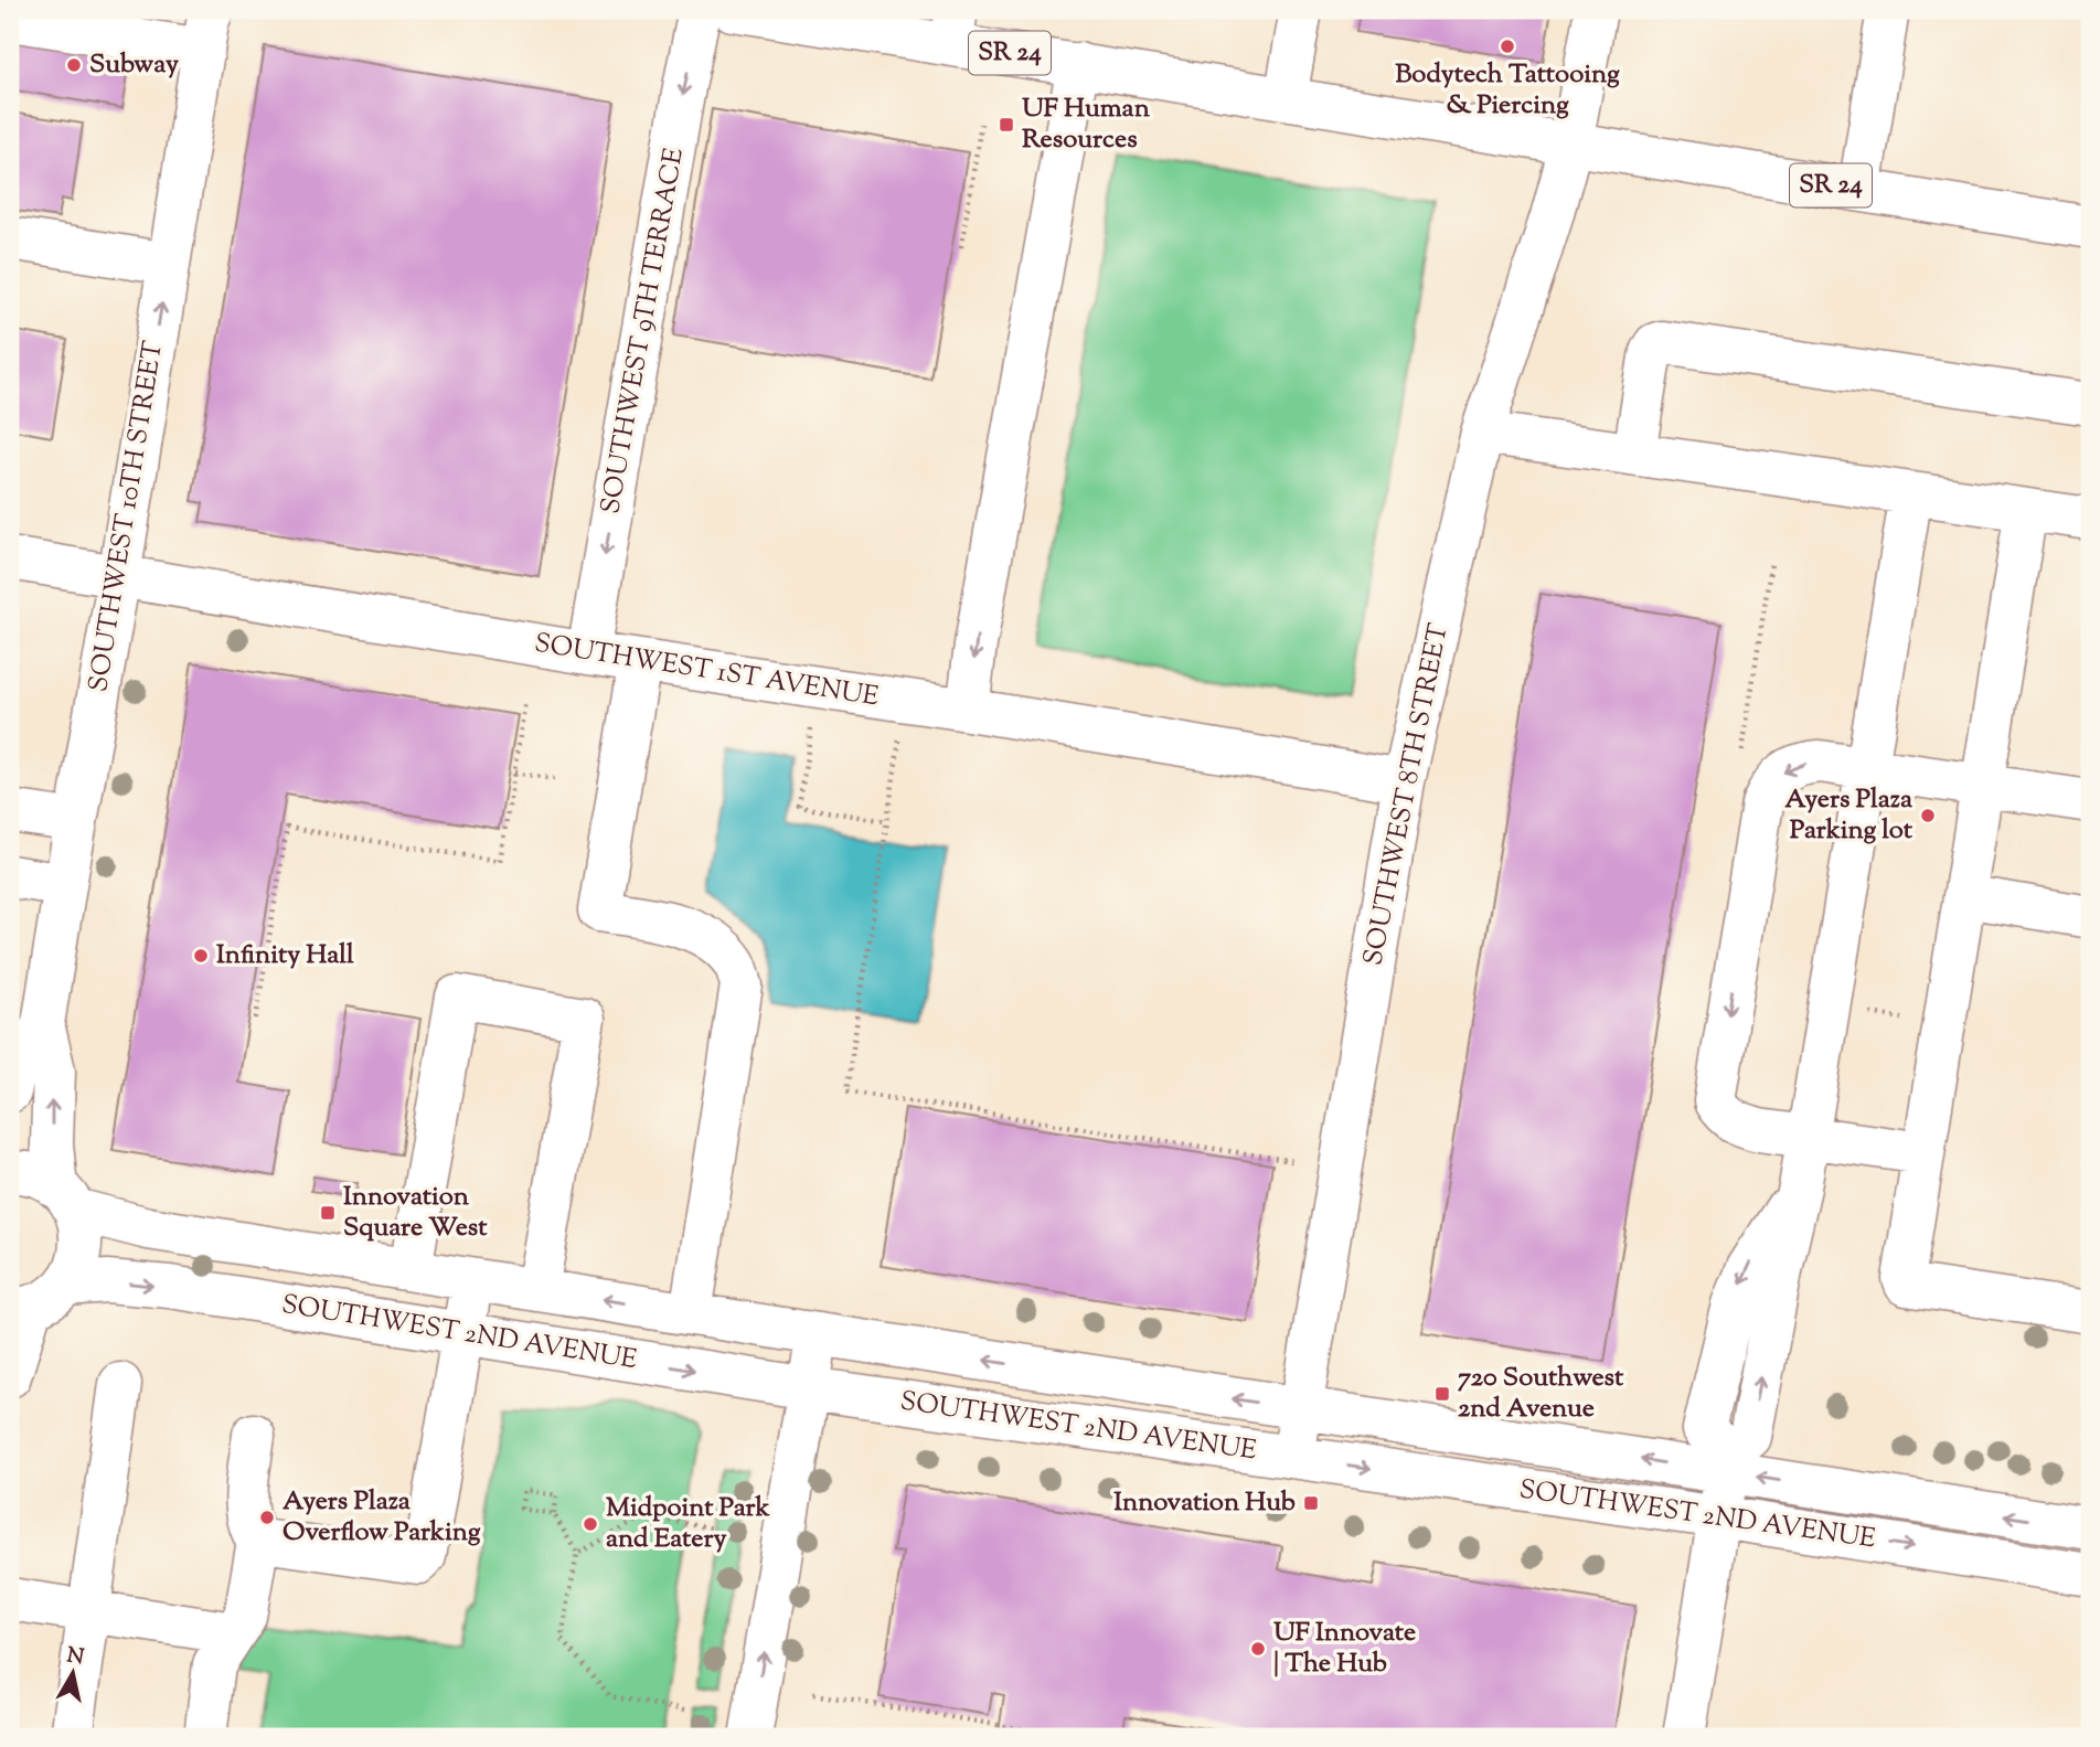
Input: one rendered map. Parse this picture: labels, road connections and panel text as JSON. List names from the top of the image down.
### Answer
{
  "streets": {
    "street": [
      "SR 24",
      "SOUTHWEST 9TH TERRACE",
      "SOUTHWEST 10TH STREET",
      "SOUTHWEST 1ST AVENUE",
      "SOUTHWEST 8TH STREET",
      "SOUTHWEST 2ND AVENUE"
    ]
  },
  "crossings": [
    ["SR 24", "SOUTHWEST 8TH STREET"],
    ["SOUTHWEST 9TH TERRACE", "SOUTHWEST 1ST AVENUE"],
    ["SOUTHWEST 10TH STREET", "SOUTHWEST 1ST AVENUE"],
    ["SOUTHWEST 10TH STREET", "SOUTHWEST 2ND AVENUE"],
    ["SOUTHWEST 1ST AVENUE", "SOUTHWEST 8TH STREET"],
    ["SOUTHWEST 8TH STREET", "SOUTHWEST 2ND AVENUE"]
  ],
  "one_way": ["SOUTHWEST 10TH STREET"],
  "places": {
    "other": [
      "Bodytech Tattooing & Piercing",
      "Subway",
      "Ayers Plaza Parking lot",
      "Infinity Hall",
      "Ayers Plaza Overflow Parking",
      "Midpoint Park and Eatery",
      "UF Innovate | The Hub"
    ],
    "transit": [
      "UF Human Resources",
      "Innovation Square West",
      "720 Southwest 2nd Avenue",
      "Innovation Hub"
    ]
  },
  "north": "top"
}
